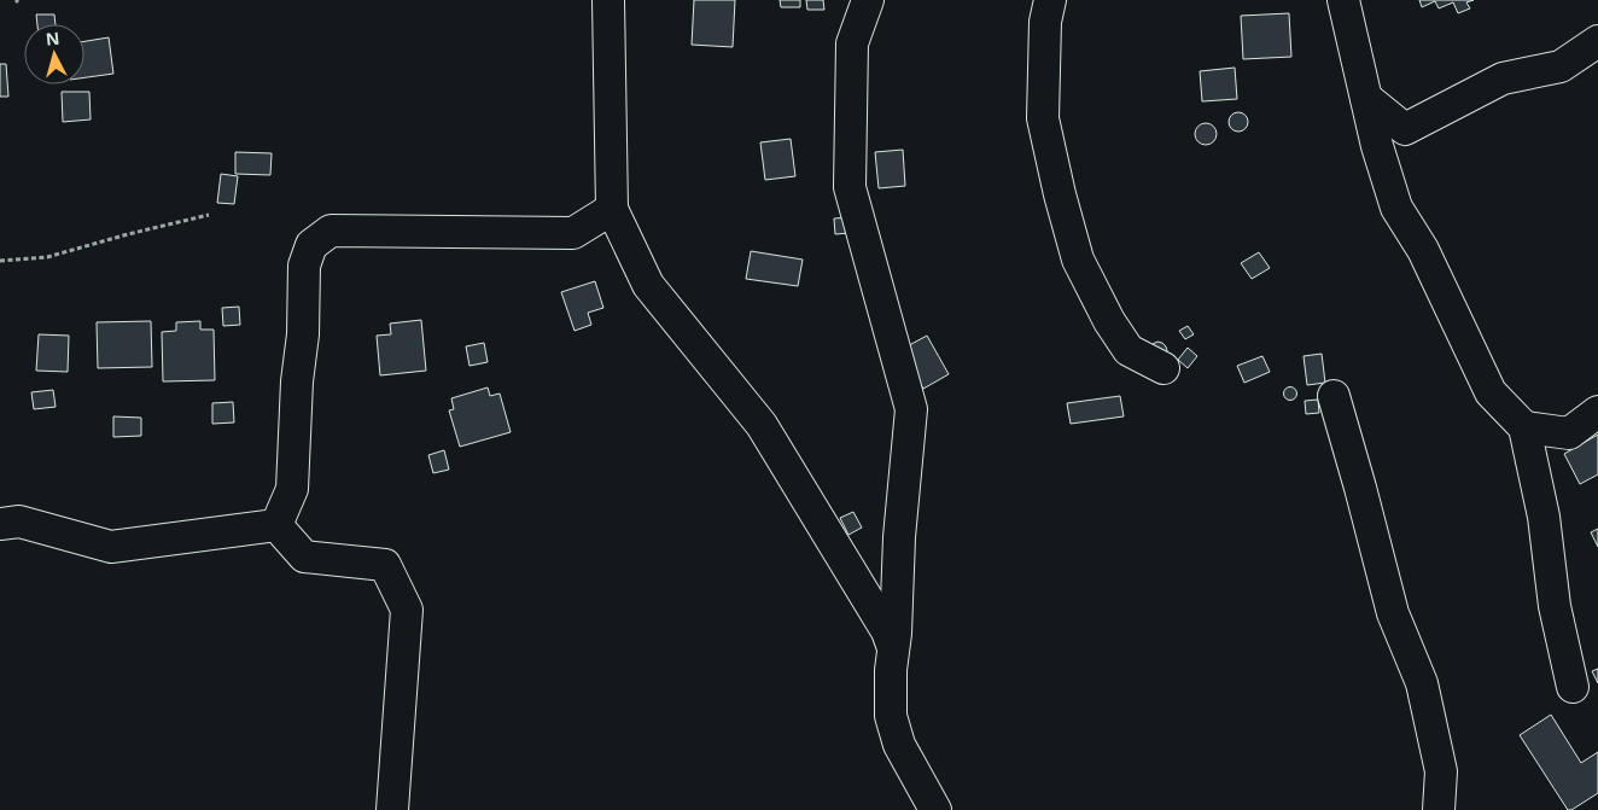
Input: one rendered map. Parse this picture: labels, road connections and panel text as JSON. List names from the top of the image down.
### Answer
{
  "north": "top"
}
